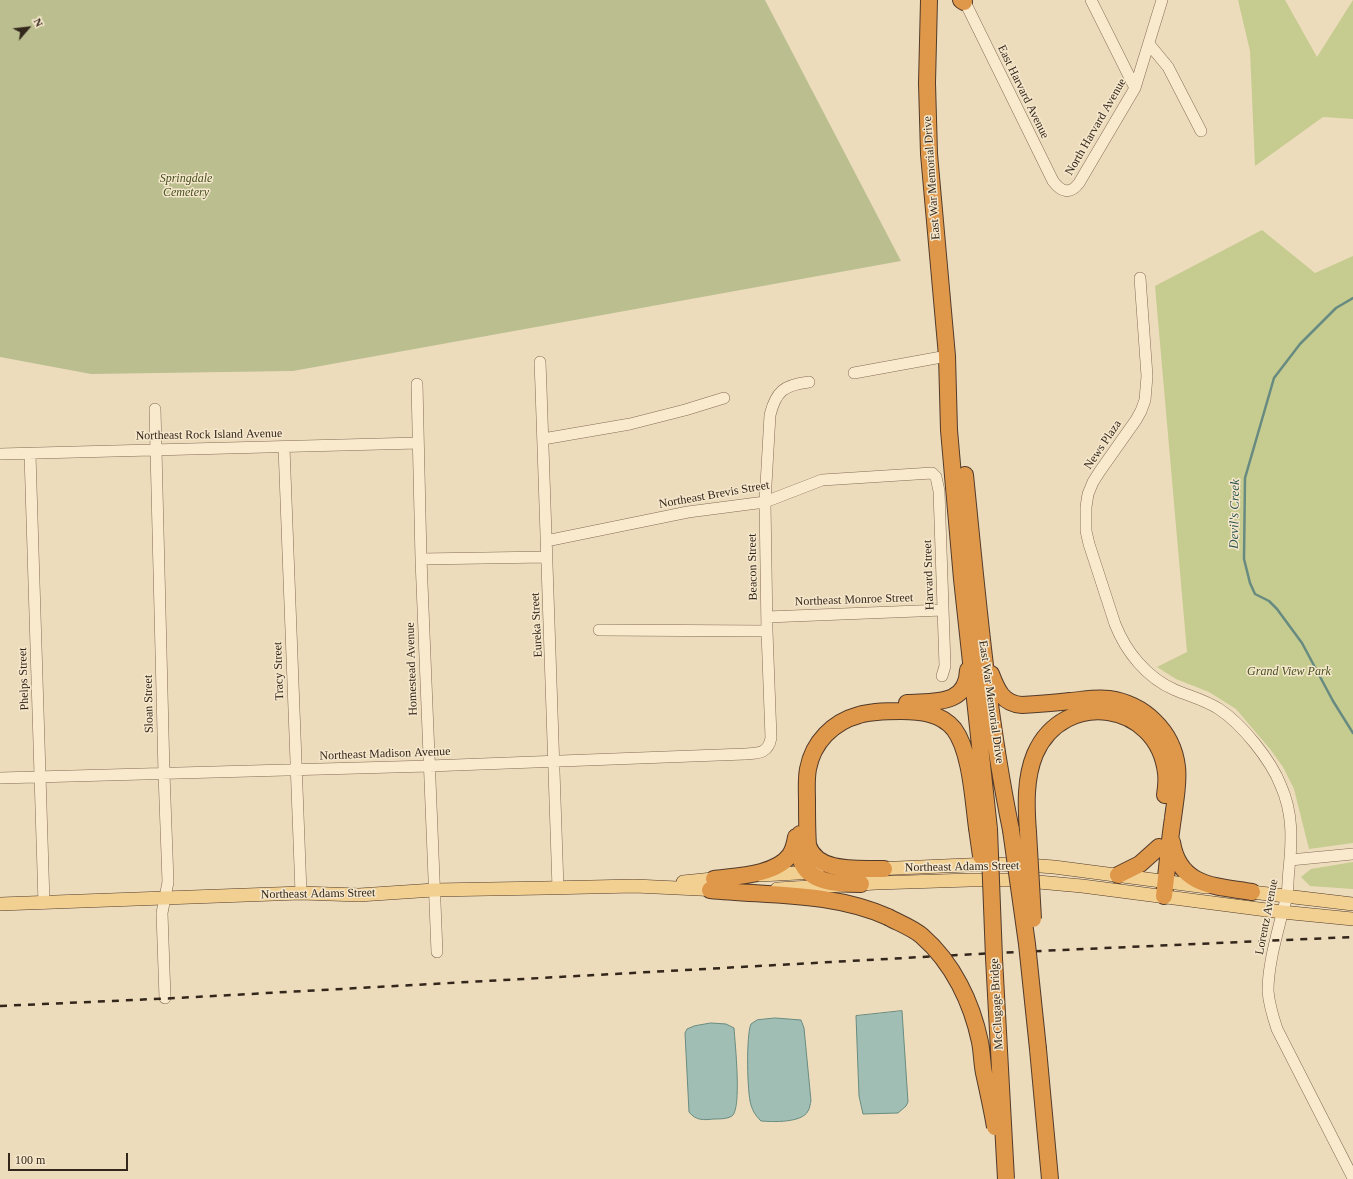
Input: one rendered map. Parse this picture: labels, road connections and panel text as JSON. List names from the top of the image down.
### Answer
{
  "streets": {
    "highway": ["East War Memorial Drive", "McClugage Bridge"],
    "main road": ["Northeast Adams Street"],
    "street": [
      "East Harvard Avenue",
      "North Harvard Avenue",
      "Northeast Rock Island Avenue",
      "News Plaza",
      "Northeast Brevis Street",
      "Beacon Street",
      "Harvard Street",
      "Northeast Monroe Street",
      "Eureka Street",
      "Homestead Avenue",
      "Tracy Street",
      "Phelps Street",
      "Sloan Street",
      "Northeast Madison Avenue",
      "Lorentz Avenue"
    ]
  },
  "crossings": [
    ["East Harvard Avenue", "North Harvard Avenue"],
    ["East War Memorial Drive", "McClugage Bridge"],
    ["Northeast Rock Island Avenue", "Homestead Avenue"],
    ["Northeast Rock Island Avenue", "Tracy Street"],
    ["Northeast Rock Island Avenue", "Phelps Street"],
    ["Northeast Rock Island Avenue", "Sloan Street"],
    ["News Plaza", "Lorentz Avenue"],
    ["Northeast Brevis Street", "Beacon Street"],
    ["Northeast Brevis Street", "Harvard Street"],
    ["Northeast Brevis Street", "Eureka Street"],
    ["Beacon Street", "Northeast Monroe Street"],
    ["Beacon Street", "Northeast Madison Avenue"],
    ["Harvard Street", "Northeast Monroe Street"],
    ["Eureka Street", "Northeast Madison Avenue"],
    ["Eureka Street", "Northeast Adams Street"],
    ["Homestead Avenue", "Northeast Madison Avenue"],
    ["Homestead Avenue", "Northeast Adams Street"],
    ["Tracy Street", "Northeast Madison Avenue"],
    ["Tracy Street", "Northeast Adams Street"],
    ["Phelps Street", "Northeast Madison Avenue"],
    ["Phelps Street", "Northeast Adams Street"],
    ["Sloan Street", "Northeast Madison Avenue"],
    ["Sloan Street", "Northeast Adams Street"],
    ["Northeast Adams Street", "Lorentz Avenue"]
  ],
  "water": ["Devil's Creek"],
  "parks": ["Springdale Cemetery", "Grand View Park"],
  "scale_bar": "100 m",
  "north": "top right"
}
